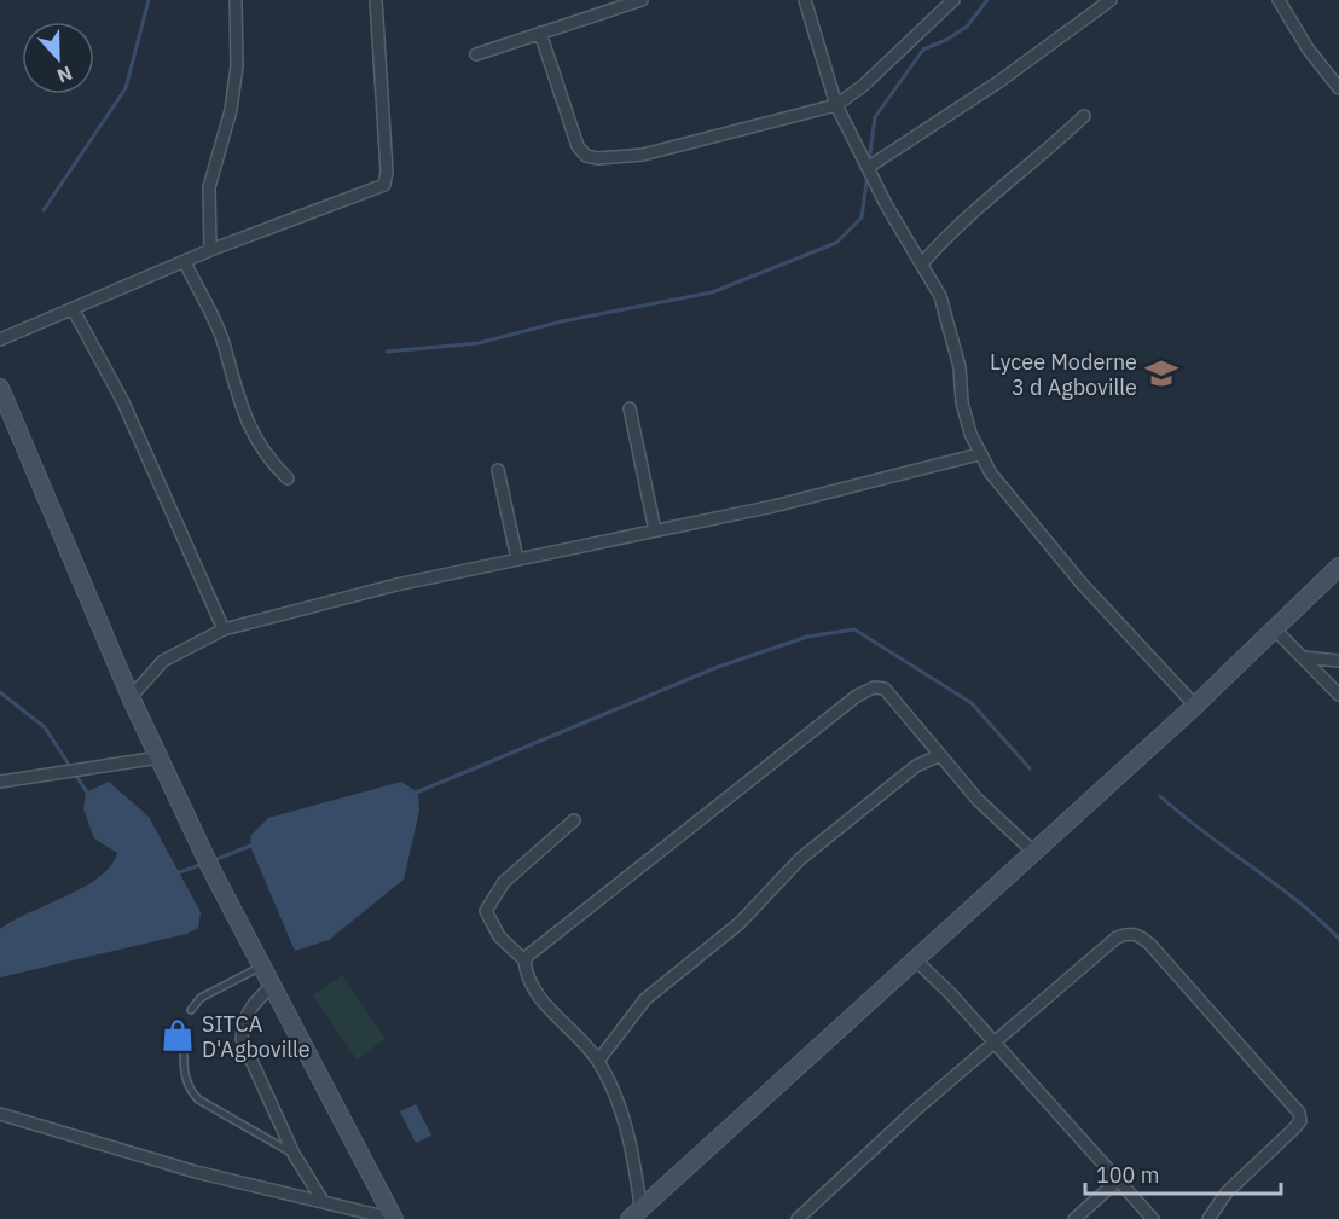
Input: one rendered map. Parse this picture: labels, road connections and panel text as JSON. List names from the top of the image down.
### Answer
{
  "places": {
    "school or university": ["Lycee Moderne 3 d Agboville"],
    "shop": ["SITCA D'Agboville"]
  },
  "scale_bar": "100 m",
  "north": "bottom"
}
